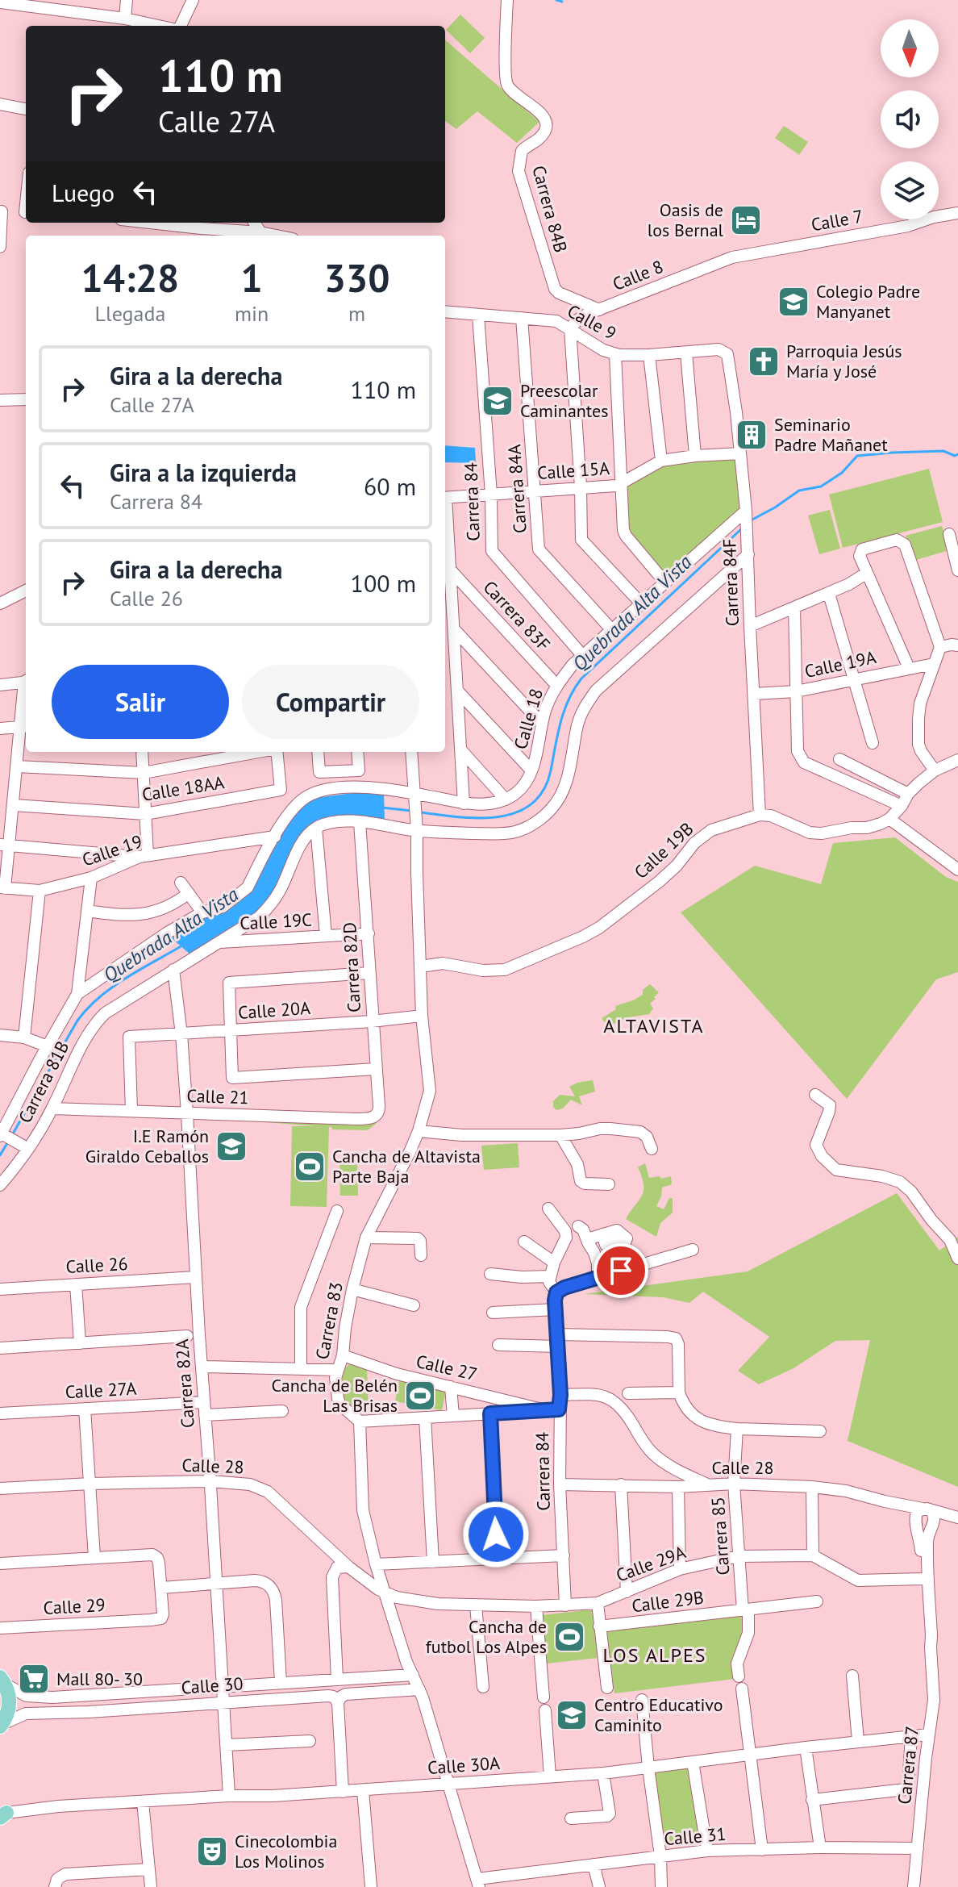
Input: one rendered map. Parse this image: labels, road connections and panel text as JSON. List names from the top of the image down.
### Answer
{
  "streets": {
    "street": [
      "Carrera 84B",
      "Calle 7",
      "Calle 8",
      "Calle 9",
      "Calle 15A",
      "Carrera 84A",
      "Carrera 84",
      "Carrera 84F",
      "Carrera 83F",
      "Calle 19A",
      "Calle 18",
      "Calle 18AA",
      "Calle 19",
      "Calle 19B",
      "Calle 19C",
      "Carrera 82D",
      "Calle 20A",
      "Carrera 81B",
      "Calle 21",
      "Calle 26",
      "Carrera 83",
      "Calle 27",
      "Carrera 82A",
      "Calle 27A",
      "Calle 28",
      "Carrera 85",
      "Calle 29A",
      "Calle 29B",
      "Calle 29",
      "Calle 30",
      "Calle 30A",
      "Carrera 87",
      "Calle 31"
    ]
  },
  "crossings": [
    ["Carrera 84B", "Calle 8"],
    ["Calle 7", "Calle 8"],
    ["Calle 8", "Calle 9"],
    ["Calle 9", "Carrera 84A"],
    ["Calle 9", "Carrera 84"],
    ["Calle 9", "Carrera 84F"],
    ["Calle 15A", "Carrera 84A"],
    ["Calle 15A", "Carrera 84"],
    ["Calle 15A", "Carrera 84F"],
    ["Carrera 84A", "Calle 18"],
    ["Carrera 84", "Calle 18"],
    ["Carrera 84", "Calle 28"],
    ["Carrera 84", "Calle 29A"],
    ["Carrera 84F", "Calle 19A"],
    ["Carrera 84F", "Calle 18"],
    ["Carrera 84F", "Calle 19B"],
    ["Carrera 83F", "Calle 18"],
    ["Calle 19B", "Carrera 83"],
    ["Calle 19C", "Carrera 82D"],
    ["Calle 19C", "Carrera 81B"],
    ["Calle 19C", "Carrera 82A"],
    ["Carrera 82D", "Calle 20A"],
    ["Carrera 82D", "Calle 21"],
    ["Calle 20A", "Calle 21"],
    ["Calle 20A", "Carrera 83"],
    ["Calle 20A", "Carrera 82A"],
    ["Carrera 81B", "Calle 21"],
    ["Calle 21", "Carrera 82A"],
    ["Calle 26", "Carrera 82A"],
    ["Carrera 83", "Calle 27"],
    ["Carrera 82A", "Calle 27A"],
    ["Carrera 82A", "Calle 28"],
    ["Carrera 82A", "Calle 30"],
    ["Carrera 82A", "Calle 30A"],
    ["Calle 28", "Carrera 85"],
    ["Calle 28", "Calle 29A"],
    ["Calle 28", "Carrera 87"],
    ["Carrera 85", "Calle 29A"],
    ["Carrera 85", "Calle 29B"],
    ["Carrera 85", "Calle 30A"],
    ["Carrera 85", "Calle 31"],
    ["Calle 29A", "Carrera 87"],
    ["Calle 30A", "Carrera 87"],
    ["Carrera 87", "Calle 31"]
  ],
  "districts": ["ALTAVISTA", "LOS ALPES"],
  "water": ["Quebrada Alta Vista"],
  "places": {
    "hotel": ["Oasis de los Bernal"],
    "school or university": [
      "Colegio Padre Manyanet",
      "Preescolar Caminantes",
      "I.E Ramón Giraldo Ceballos",
      "Centro Educativo Caminito"
    ],
    "church": ["Parroquia Jesús María y José"],
    "building": ["Seminario Padre Mañanet"],
    "sports": ["Cancha de Altavista Parte Baja", "Cancha de Belén Las Brisas", "Cancha de futbol Los Alpes"],
    "supermarket": ["Mall 80- 30"],
    "theatre": ["Cinecolombia Los Molinos"]
  },
  "north": "bottom",
  "page": {
    "turn": ["110 m", "Calle 27A"],
    "then": "Luego",
    "eta": [
      "14:28",
      "Llegada",
      "1",
      "min",
      "330",
      "m"
    ],
    "list": [
      {
        "name": "Gira a la derecha",
        "note": "Calle 27A",
        "value": "110 m"
      },
      {
        "name": "Gira a la izquierda",
        "note": "Carrera 84",
        "value": "60 m"
      },
      {
        "name": "Gira a la derecha",
        "note": "Calle 26",
        "value": "100 m"
      }
    ],
    "buttons": ["Salir", "Compartir"]
  }
}
